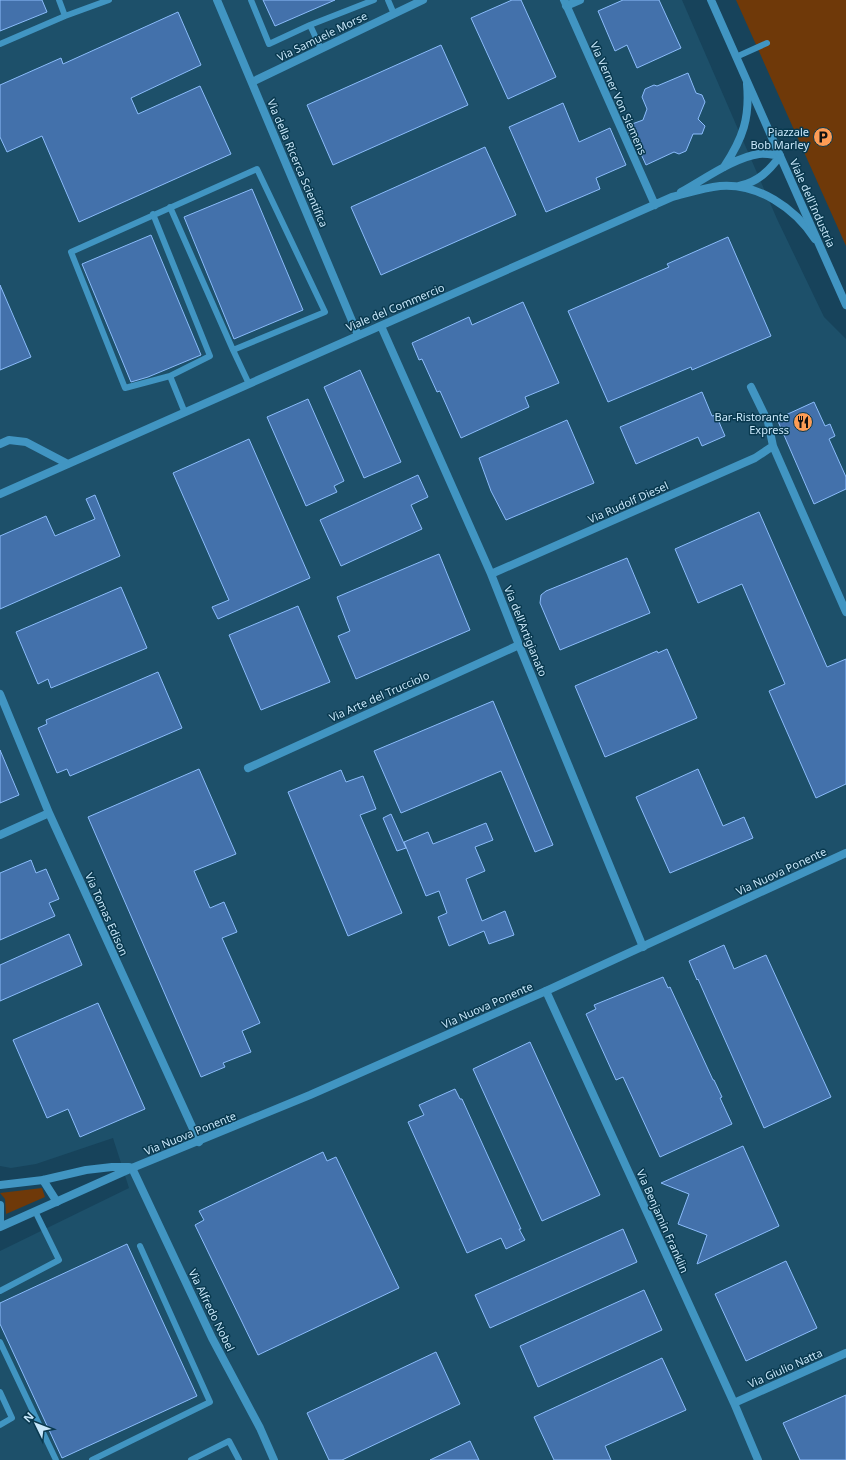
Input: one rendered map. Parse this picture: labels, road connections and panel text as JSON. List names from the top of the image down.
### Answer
{
  "streets": {
    "street": [
      "Via Samuele Morse",
      "Via Verner Von Siemens",
      "Via della Ricerca Scientifica",
      "Viale dell'Industria",
      "Viale del Commercio",
      "Via Rudolf Diesel",
      "Via dell'Artigianato",
      "Via Arte del Trucciolo",
      "Via Nuova Ponente",
      "Via Tomas Edison",
      "Via Benjamin Franklin",
      "Via Alfredo Nobel",
      "Via Giulio Natta"
    ]
  },
  "crossings": [
    ["Via Samuele Morse", "Via della Ricerca Scientifica"],
    ["Via Verner Von Siemens", "Viale del Commercio"],
    ["Via della Ricerca Scientifica", "Viale del Commercio"],
    ["Viale del Commercio", "Via dell'Artigianato"],
    ["Via Rudolf Diesel", "Via dell'Artigianato"],
    ["Via dell'Artigianato", "Via Arte del Trucciolo"],
    ["Via dell'Artigianato", "Via Nuova Ponente"],
    ["Via Nuova Ponente", "Via Tomas Edison"],
    ["Via Nuova Ponente", "Via Benjamin Franklin"],
    ["Via Nuova Ponente", "Via Alfredo Nobel"],
    ["Via Benjamin Franklin", "Via Giulio Natta"]
  ],
  "places": {
    "parking": ["Piazzale Bob Marley"],
    "restaurant": ["Bar-Ristorante Express"]
  },
  "north": "top left"
}
